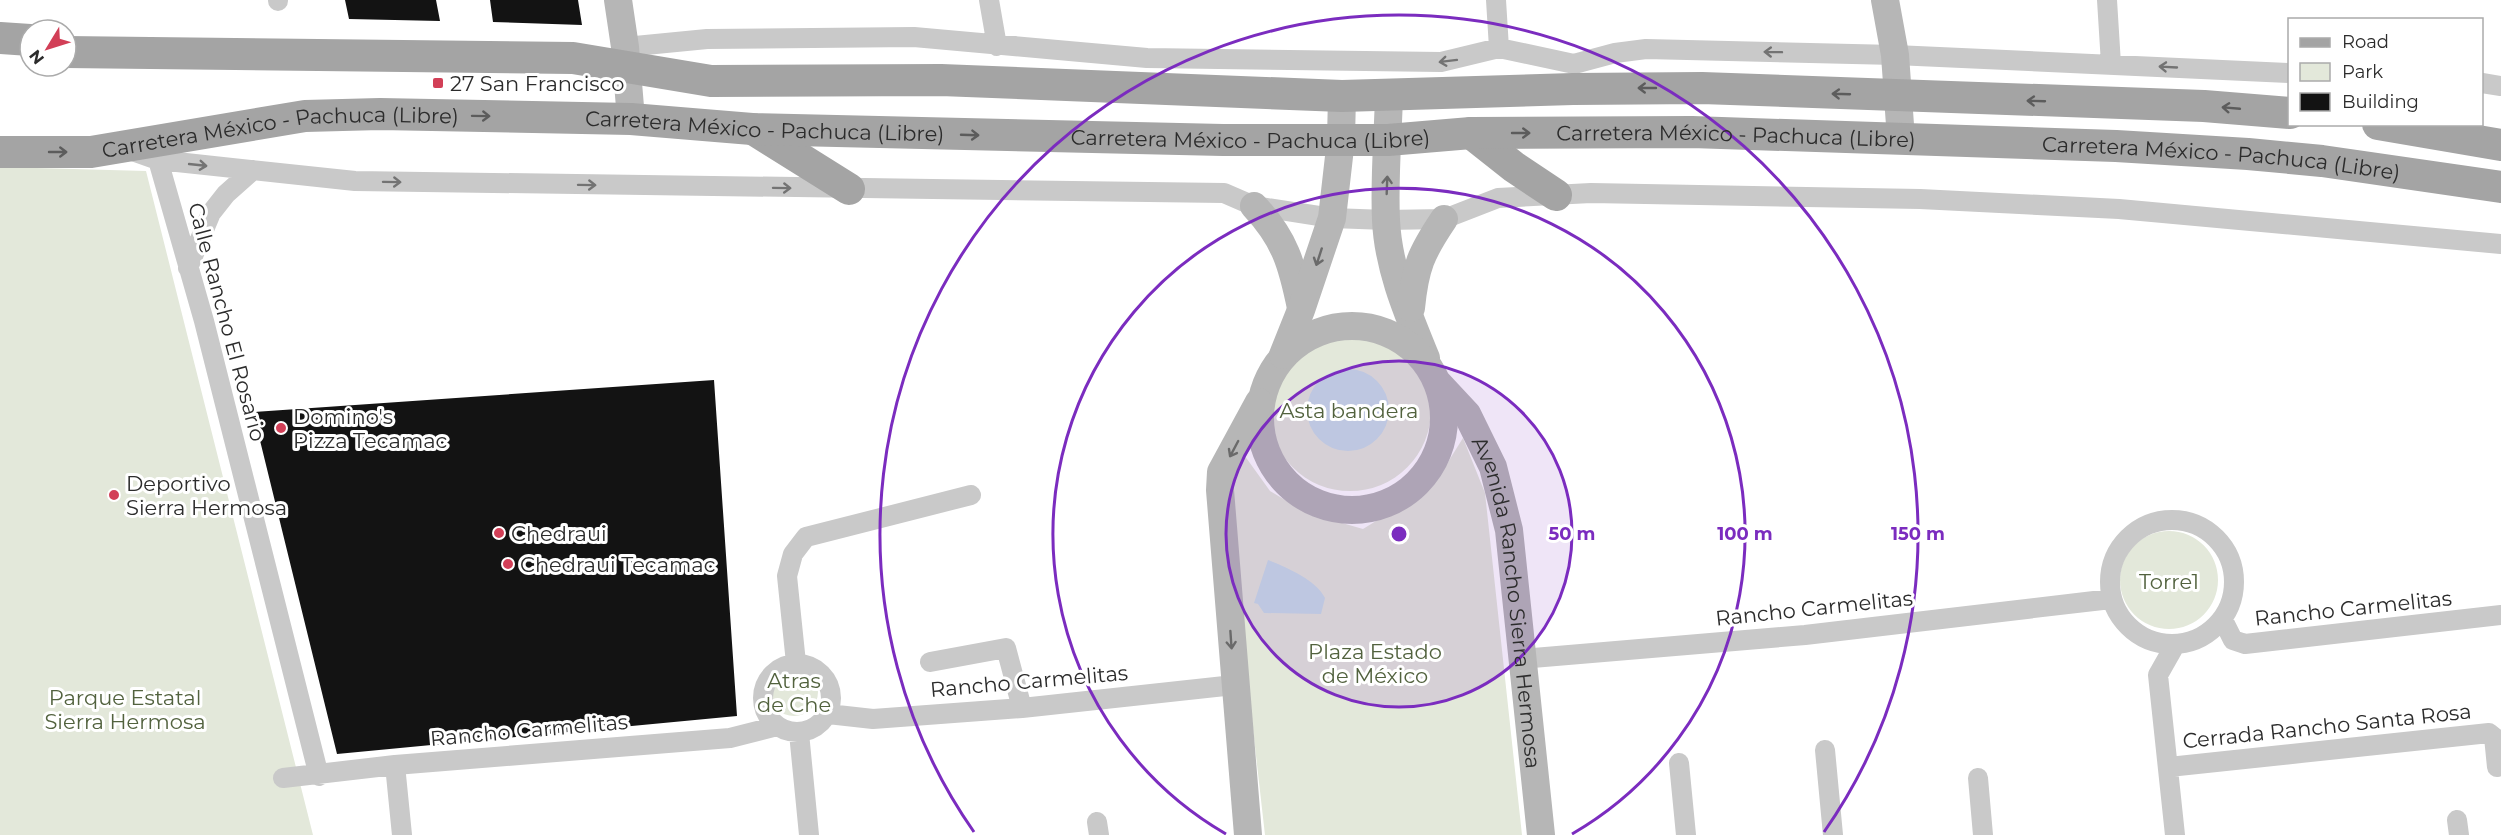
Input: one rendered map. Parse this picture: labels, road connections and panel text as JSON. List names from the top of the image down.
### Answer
{
  "streets": {
    "main road": ["Carretera México - Pachuca (Libre)"],
    "street": [
      "Calle Rancho El Rosario",
      "Avenida Rancho Sierra Hermosa",
      "Rancho Carmelitas",
      "Cerrada Rancho Santa Rosa"
    ]
  },
  "crossings": [
    ["Carretera México - Pachuca (Libre)", "Avenida Rancho Sierra Hermosa"],
    ["Calle Rancho El Rosario", "Rancho Carmelitas"],
    ["Avenida Rancho Sierra Hermosa", "Rancho Carmelitas"]
  ],
  "parks": [
    "Asta bandera",
    "Torre1",
    "Plaza Estado de México",
    "Atras de Che",
    "Parque Estatal Sierra Hermosa"
  ],
  "places": {
    "transit": ["27 San Francisco"],
    "other": [
      "Domino's Pizza Tecamac",
      "Deportivo Sierra Hermosa",
      "Chedraui",
      "Chedraui Tecamac"
    ]
  },
  "legend": ["Road", "Park", "Building"],
  "north": "bottom left",
  "rings": ["50 m", "100 m", "150 m"]
}
